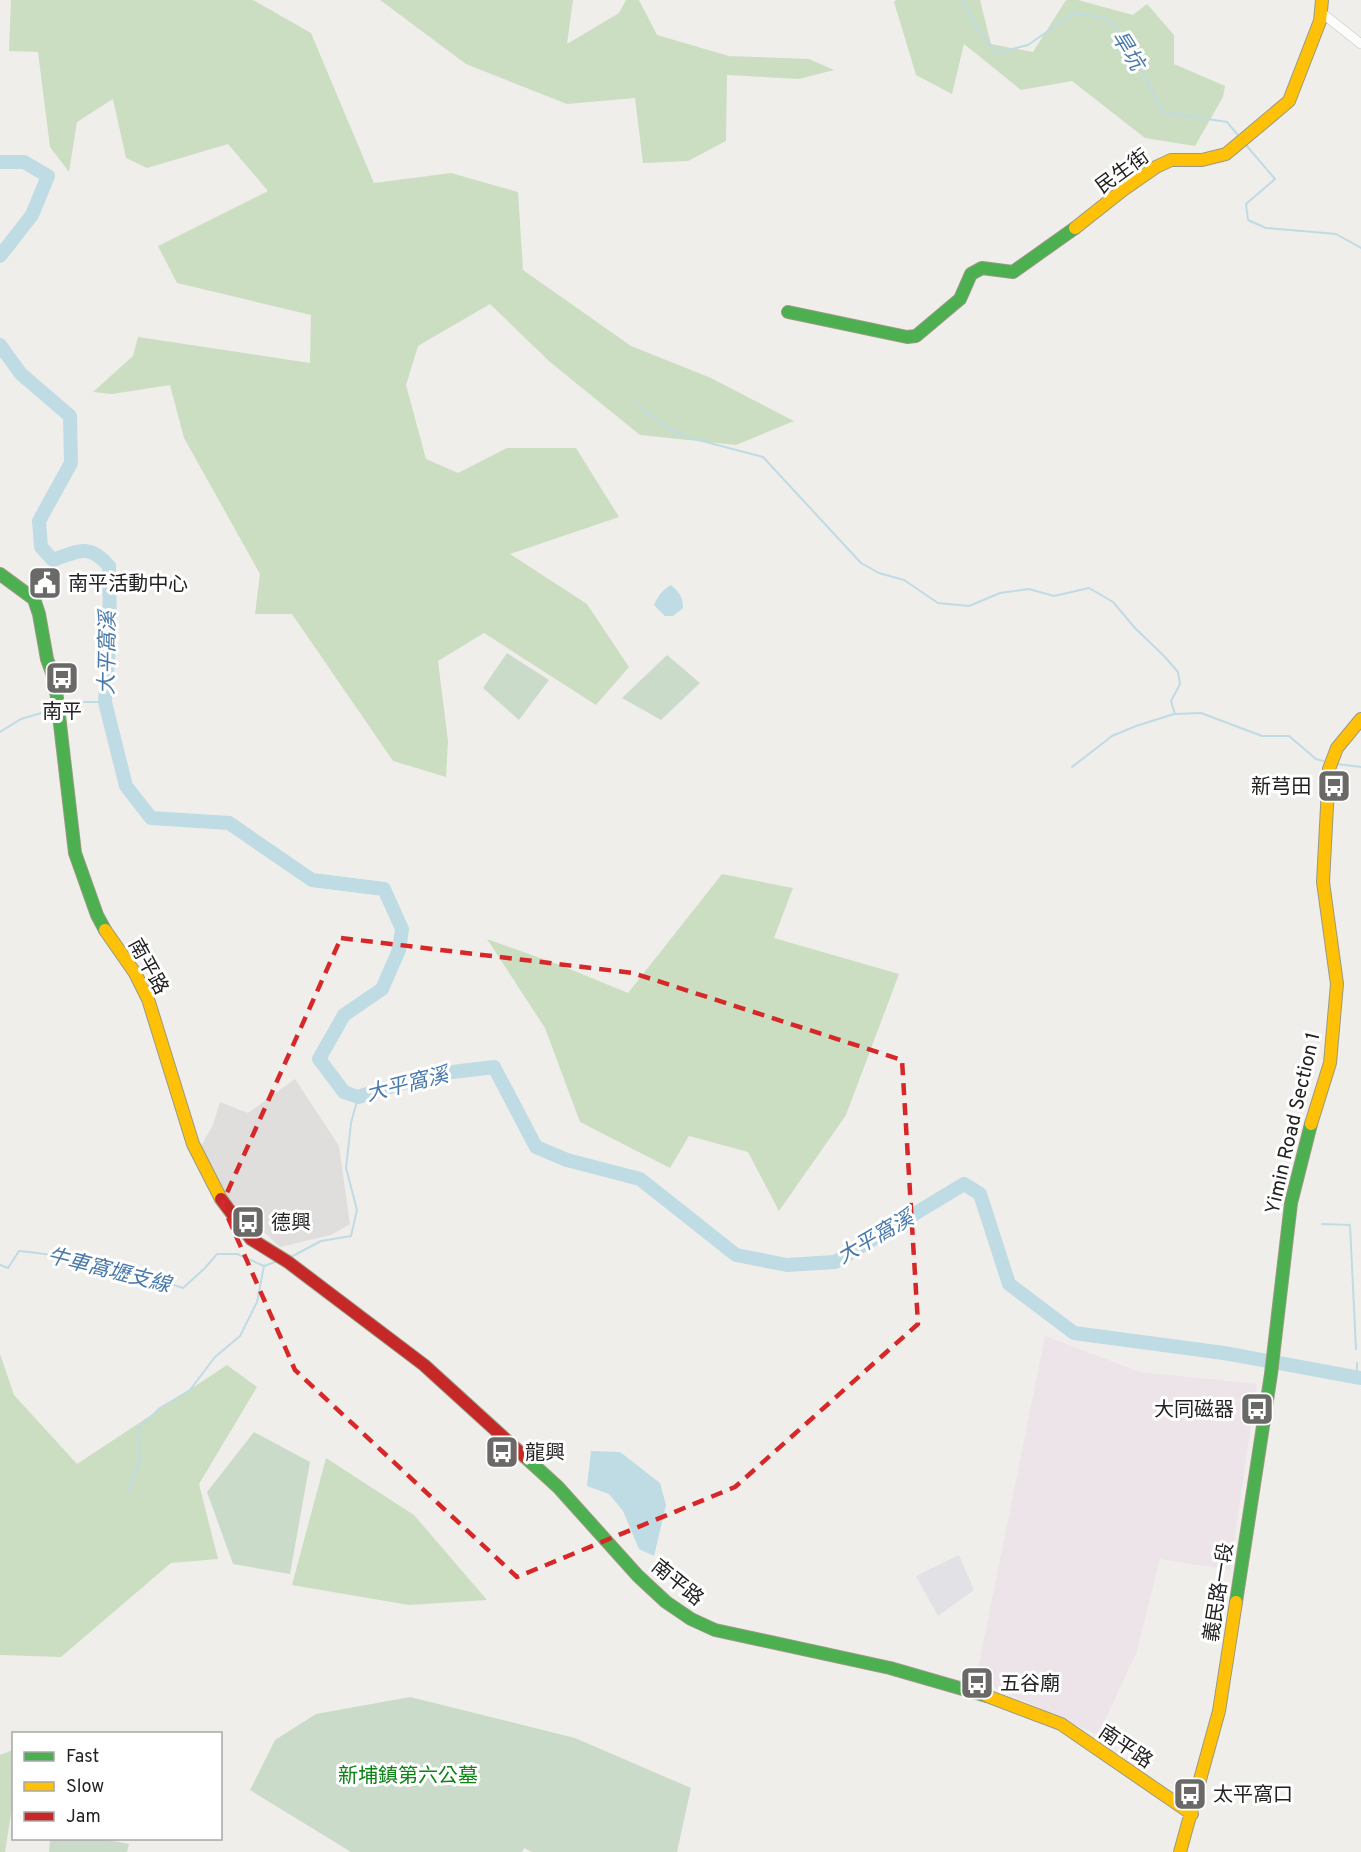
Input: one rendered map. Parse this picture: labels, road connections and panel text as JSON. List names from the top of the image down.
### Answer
{
  "streets": {
    "street": [
      "民生街",
      "南平路",
      "Yimin Road Section 1",
      "義民路一段"
    ]
  },
  "crossings": [
    ["南平路", "義民路一段"],
    ["Yimin Road Section 1", "義民路一段"]
  ],
  "water": ["旱坑", "大平窩溪", "牛車窩壢支線"],
  "parks": ["新埔鎮第六公墓"],
  "places": {
    "public building": ["南平活動中心"],
    "bus stop": [
      "南平",
      "新芎田",
      "德興",
      "大同磁器",
      "龍興",
      "五谷廟",
      "太平窩口"
    ]
  },
  "legend": ["Fast", "Slow", "Jam"]
}
